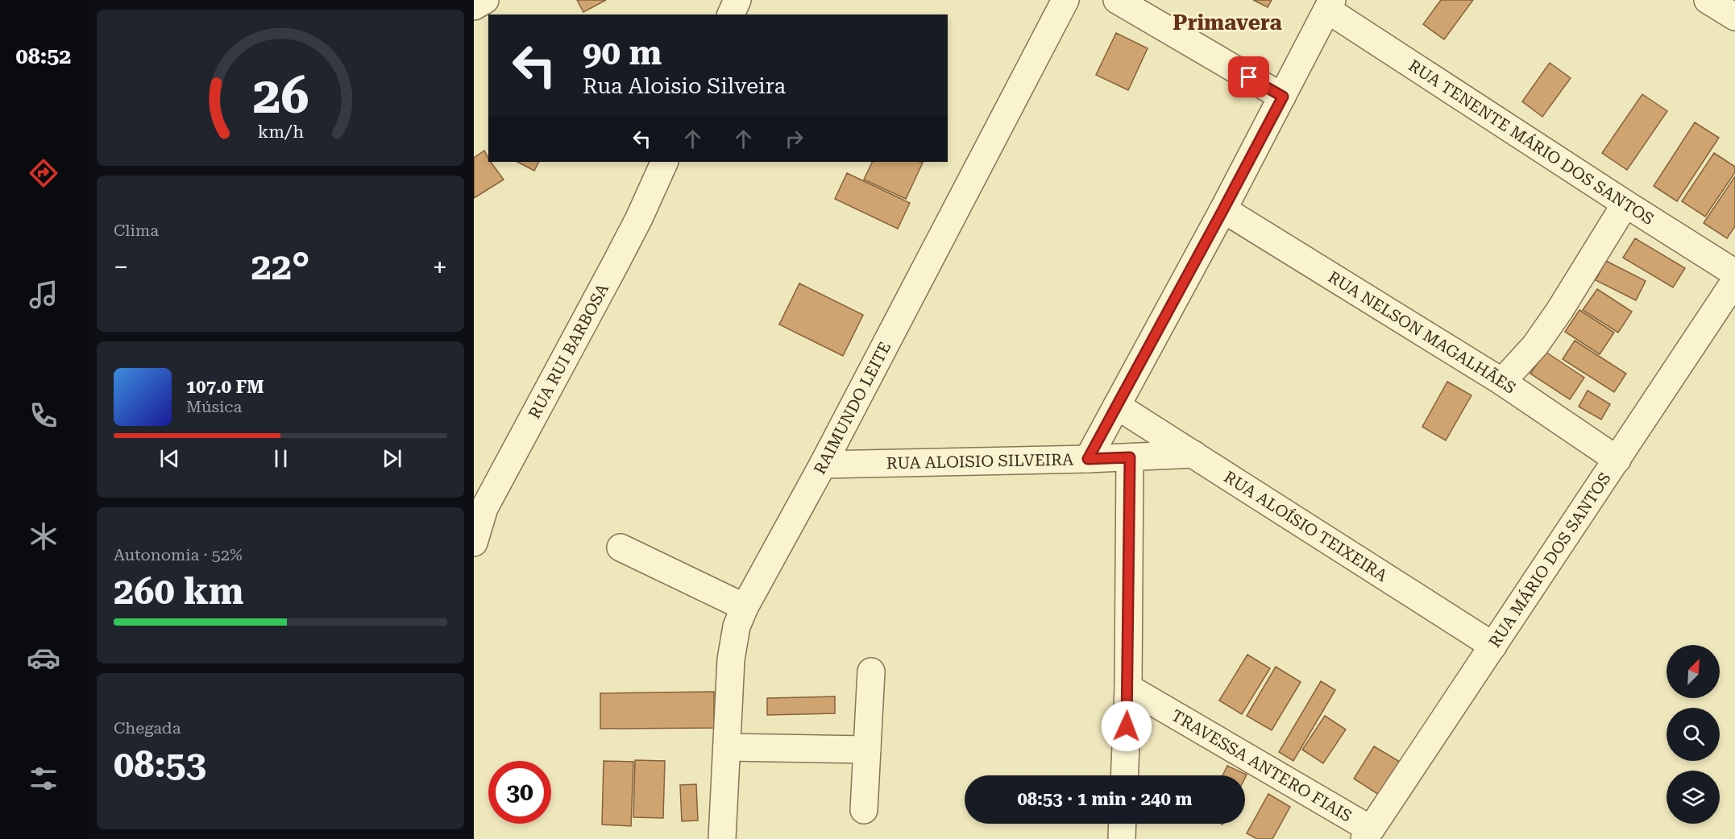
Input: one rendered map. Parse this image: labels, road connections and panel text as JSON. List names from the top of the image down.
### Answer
{
  "streets": {
    "street": [
      "RUA TENENTE MÁRIO DOS SANTOS",
      "RUA NELSON MAGALHÃES",
      "RUA RUI BARBOSA",
      "RAIMUNDO LEITE",
      "RUA ALOISIO SILVEIRA",
      "RUA ALOÍSIO TEIXEIRA",
      "RUA MÁRIO DOS SANTOS",
      "TRAVESSA ANTERO FIAIS"
    ]
  },
  "crossings": [
    ["RUA NELSON MAGALHÃES", "RUA MÁRIO DOS SANTOS"],
    ["RAIMUNDO LEITE", "RUA ALOISIO SILVEIRA"],
    ["RUA ALOISIO SILVEIRA", "RUA ALOÍSIO TEIXEIRA"],
    ["RUA ALOÍSIO TEIXEIRA", "RUA MÁRIO DOS SANTOS"],
    ["RUA MÁRIO DOS SANTOS", "TRAVESSA ANTERO FIAIS"]
  ],
  "districts": ["Primavera"],
  "north": "top right",
  "page": {
    "tabs": "08:52",
    "turn": ["90 m", "Rua Aloisio Silveira"],
    "tile": [
      "Clima",
      ["Autonomia · 52%", "260 km"],
      ["Chegada", "08:53"]
    ],
    "heat": ["−", "22°", "+"],
    "song": ["107.0 FM", "Música"],
    "limit": "30",
    "trip": "08:53 · 1 min · 240 m",
    "gauge": ["26", "km/h"]
  }
}
